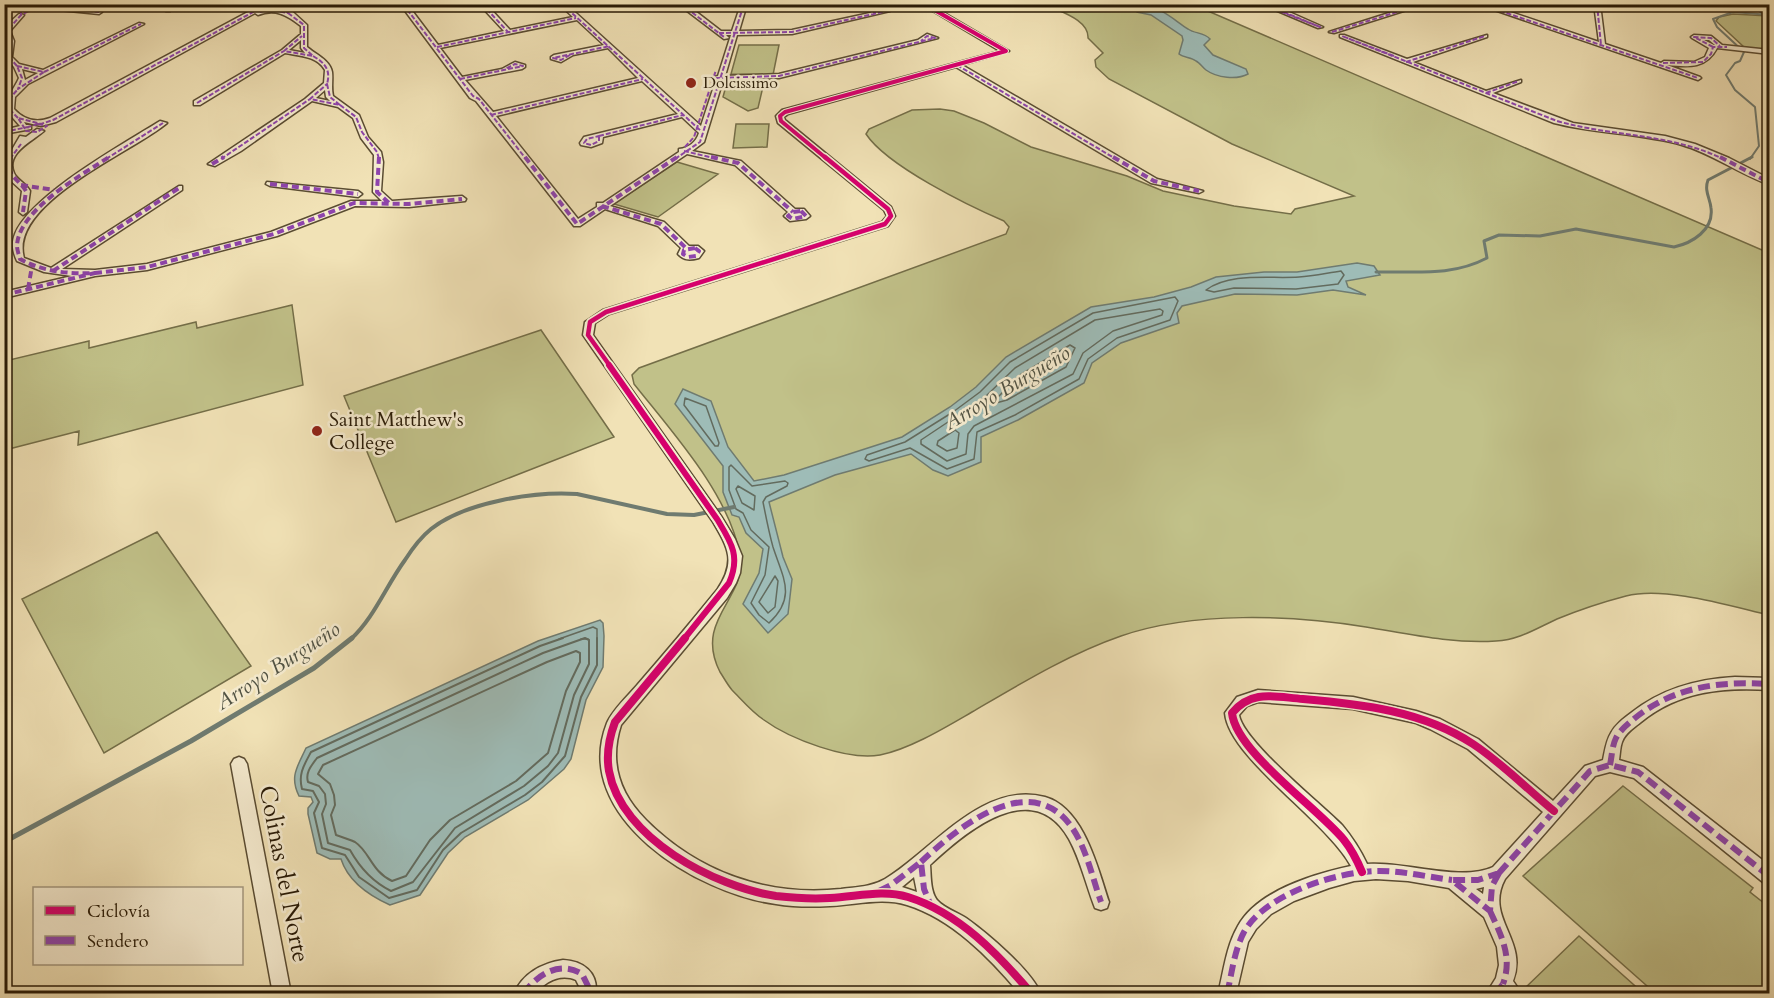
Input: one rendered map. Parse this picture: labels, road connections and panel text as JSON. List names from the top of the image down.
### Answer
{
  "streets": {
    "street": ["Colinas del Norte"]
  },
  "water": ["Arroyo Burgueño"],
  "places": ["Dolcissimo", "Saint Matthew's College"],
  "legend": ["Ciclovía", "Sendero"]
}
